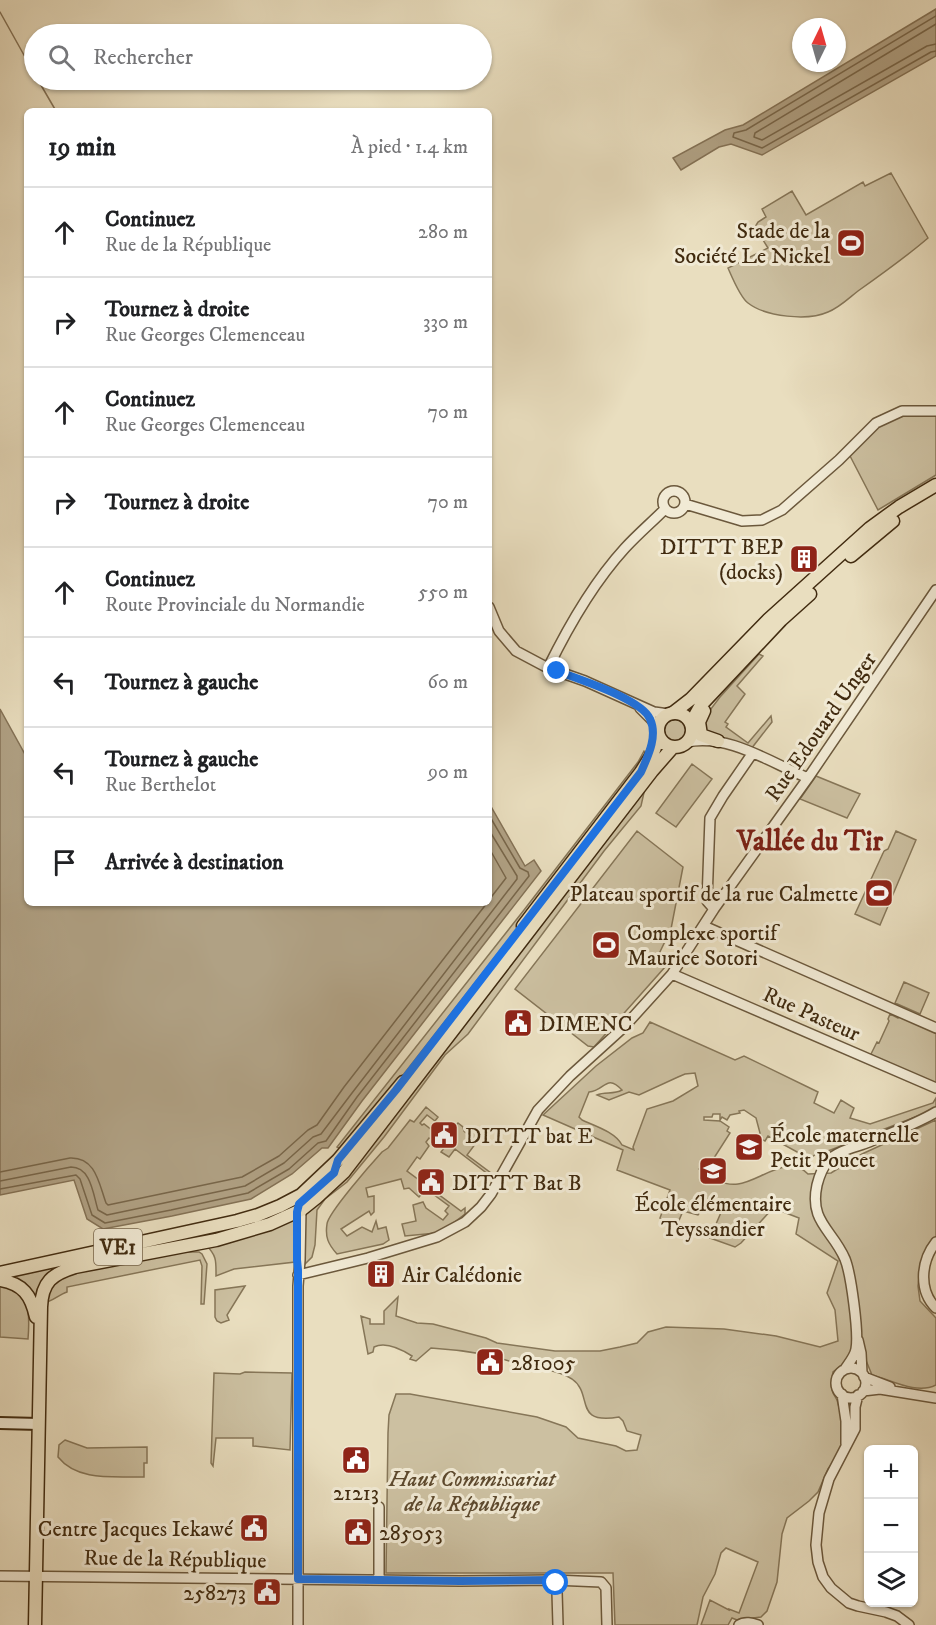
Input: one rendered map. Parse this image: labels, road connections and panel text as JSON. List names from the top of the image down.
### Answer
{
  "streets": {
    "main road": ["VE1"],
    "street": ["Rue Edouard Unger", "Rue Pasteur", "Rue de la République"]
  },
  "crossings": [
    ["Rue Edouard Unger", "Rue Pasteur"]
  ],
  "districts": ["Vallée du Tir"],
  "parks": ["Haut Commissariat de la République"],
  "places": {
    "sports": ["Stade de la Société Le Nickel", "Plateau sportif de la rue Calmette", "Complexe sportif Maurice Sotori"],
    "building": ["DITTT BEP (docks)", "Air Calédonie"],
    "public building": [
      "DIMENC",
      "DITTT bat E",
      "DITTT Bat B",
      "281005",
      "21213",
      "Centre Jacques Iekawé",
      "285053",
      "258273"
    ],
    "school or university": ["École maternelle Petit Poucet", "École élémentaire Teyssandier"]
  },
  "north": "top",
  "page": {
    "search": "Rechercher",
    "heading": ["19 min", "À pied · 1.4 km"],
    "list": [
      ["Continuez", "Rue de la République", "280 m"],
      ["Tournez à droite", "Rue Georges Clemenceau", "330 m"],
      ["Continuez", "Rue Georges Clemenceau", "70 m"],
      ["Tournez à droite", "70 m"],
      ["Continuez", "Route Provinciale du Normandie", "550 m"],
      ["Tournez à gauche", "60 m"],
      ["Tournez à gauche", "Rue Berthelot", "90 m"],
      "Arrivée à destination"
    ],
    "map_buttons": ["+", "−"]
  }
}
